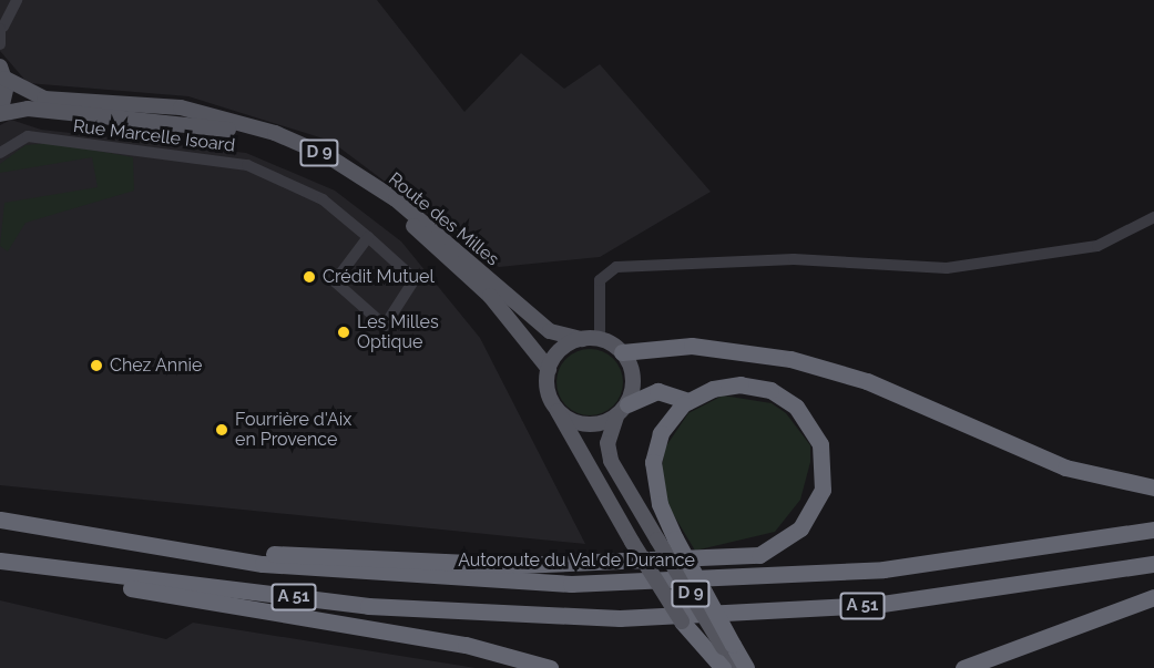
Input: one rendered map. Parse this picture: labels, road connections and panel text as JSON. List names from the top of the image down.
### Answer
{
  "streets": {
    "highway": ["Autoroute du Val de Durance", "A 51"],
    "main road": ["D 9", "Route des Milles"],
    "street": ["Rue Marcelle Isoard"]
  },
  "crossings": [
    ["D 9", "Route des Milles"]
  ],
  "places": [
    "Crédit Mutuel",
    "Les Milles Optique",
    "Chez Annie",
    "Fourrière d'Aix en Provence"
  ]
}
